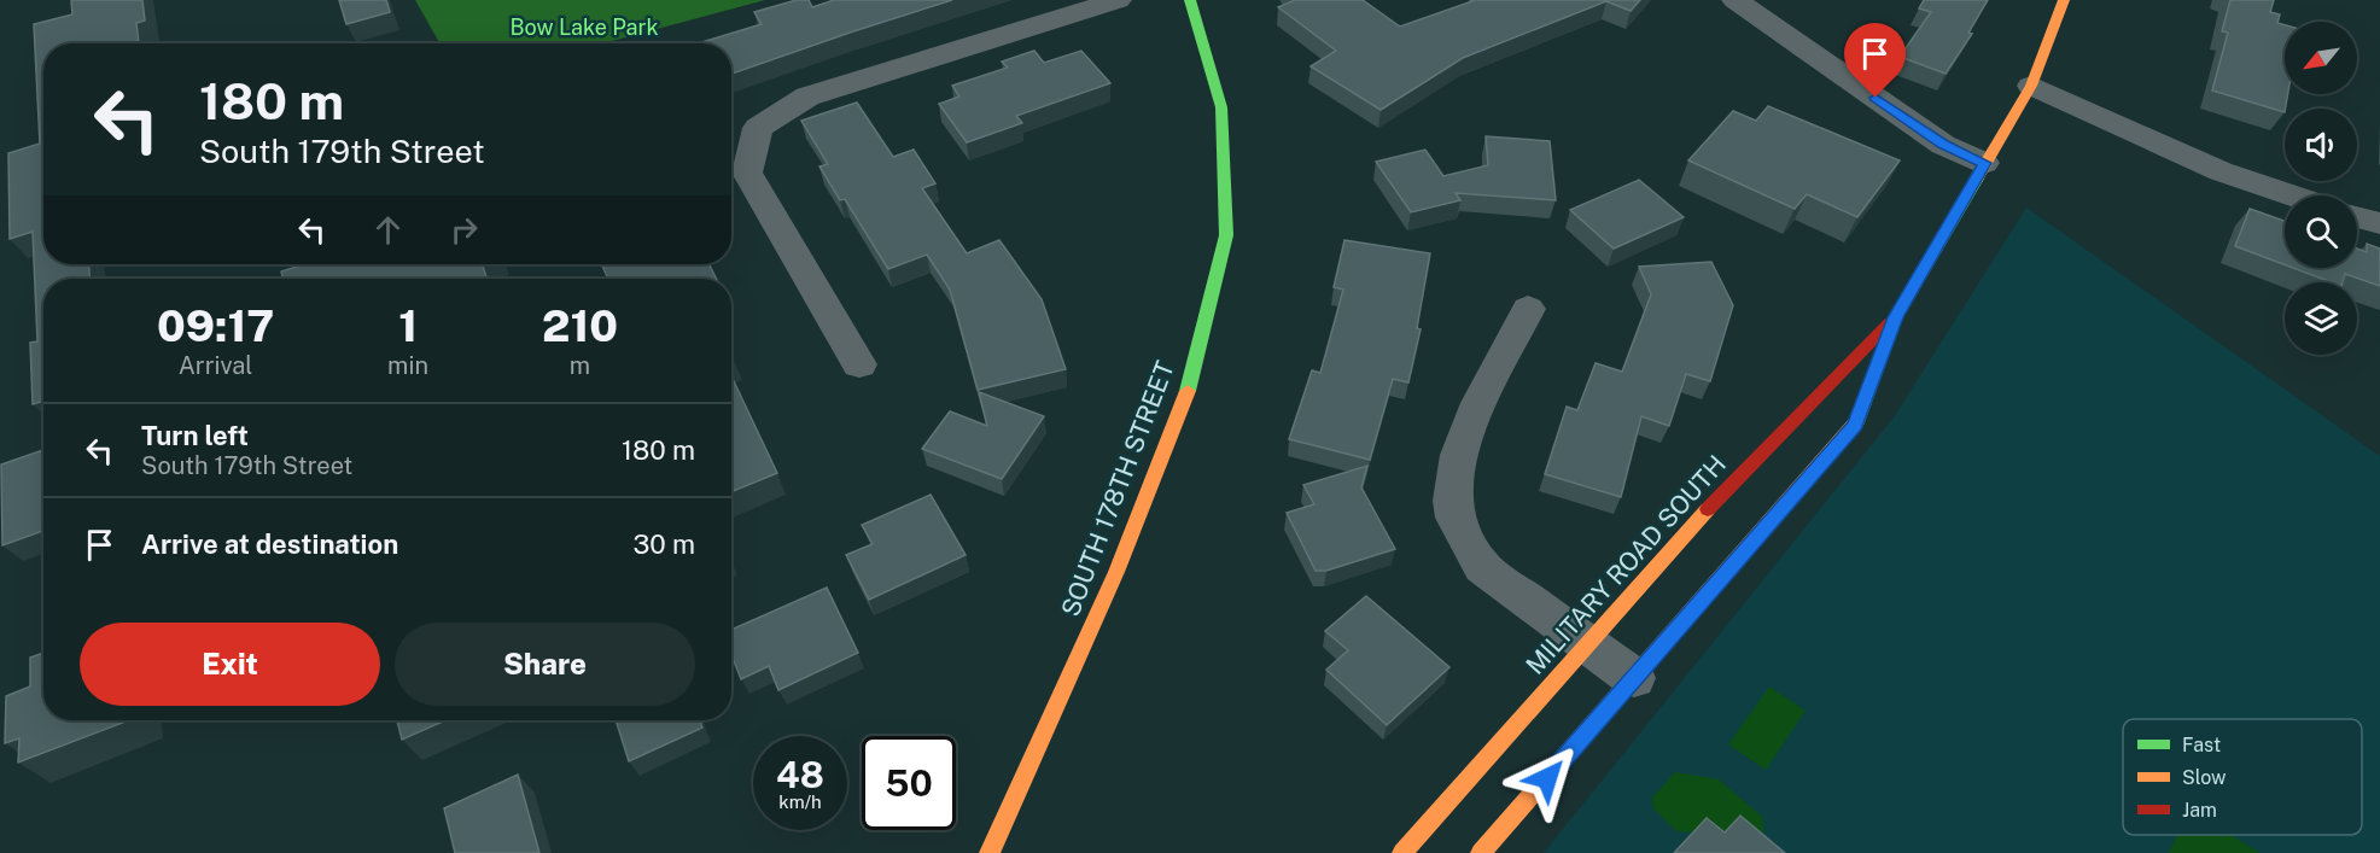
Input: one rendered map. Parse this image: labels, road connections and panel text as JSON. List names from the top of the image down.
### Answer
{
  "streets": {
    "main road": ["SOUTH 178TH STREET", "MILITARY ROAD SOUTH"]
  },
  "parks": ["Bow Lake Park"],
  "legend": ["Fast", "Slow", "Jam"],
  "north": "bottom left",
  "page": {
    "turn": ["180 m", "South 179th Street"],
    "eta": [
      "09:17",
      "Arrival",
      "1",
      "min",
      "210",
      "m"
    ],
    "list": [
      {
        "name": "Turn left",
        "note": "South 179th Street",
        "value": "180 m"
      },
      {
        "name": "Arrive at destination",
        "value": "30 m"
      }
    ],
    "buttons": ["Exit", "Share"],
    "speed": "48 km/h",
    "limit": "50"
  }
}
